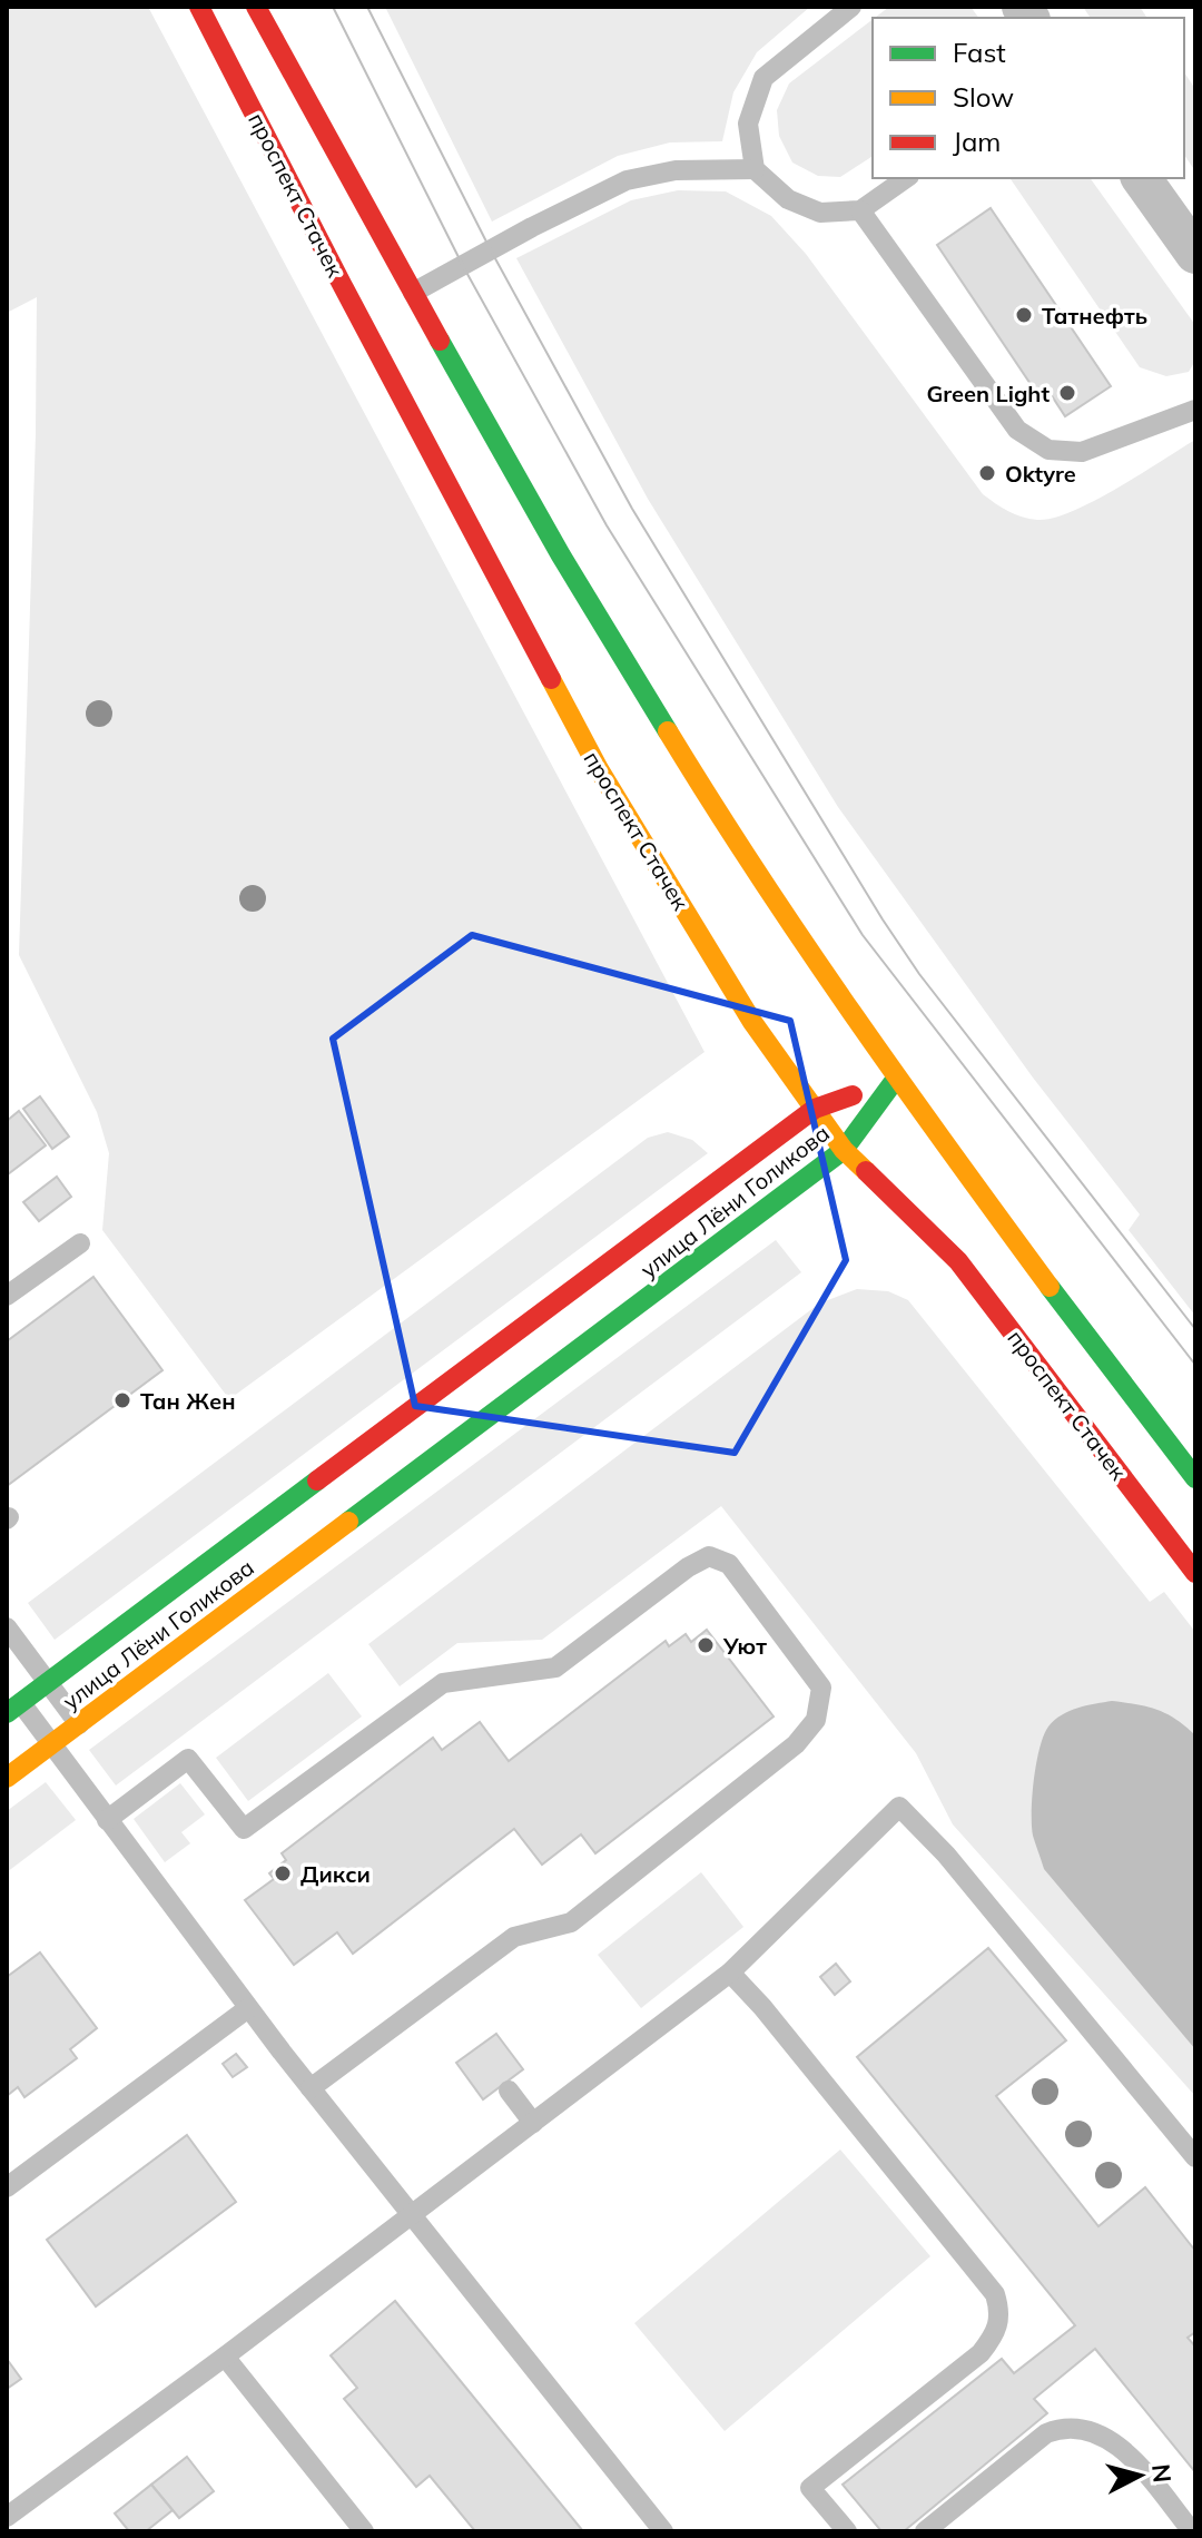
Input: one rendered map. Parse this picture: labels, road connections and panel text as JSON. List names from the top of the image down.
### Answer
{
  "streets": {
    "main road": ["проспект Стачек", "улица Лёни Голикова"]
  },
  "crossings": [
    ["проспект Стачек", "улица Лёни Голикова"]
  ],
  "places": [
    "Татнефть",
    "Green Light",
    "Oktyre",
    "Тан Жен",
    "Уют",
    "Дикси"
  ],
  "legend": ["Fast", "Slow", "Jam"],
  "north": "right"
}
